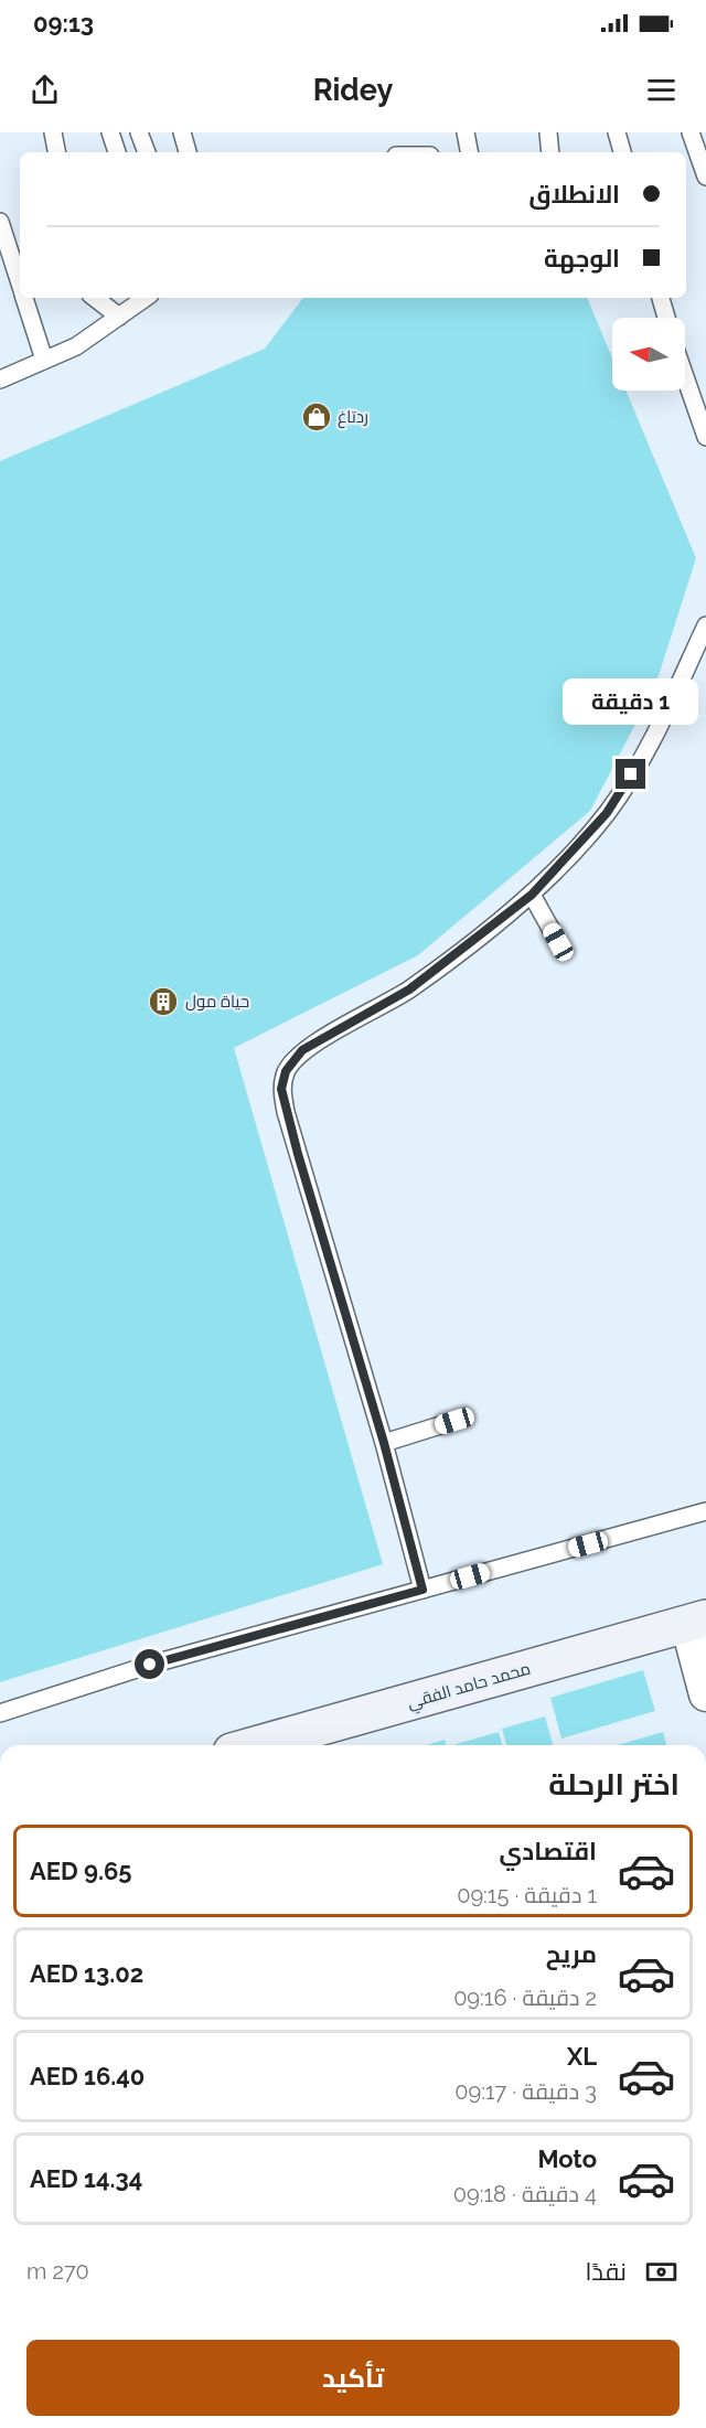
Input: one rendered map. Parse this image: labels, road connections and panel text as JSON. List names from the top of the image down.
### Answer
{
  "streets": {
    "street": ["محمد حامد الفقي"]
  },
  "places": {
    "shop": ["ردتاغ"],
    "building": ["حياة مول"]
  },
  "north": "left",
  "page": {
    "status": "09:13",
    "header": "Ridey",
    "banner": ["الانطلاق", "الوجهة"],
    "bubble": "1 دقيقة",
    "heading": "اختر الرحلة",
    "list": [
      {
        "name": "اقتصادي",
        "note": "1 دقيقة · 09:15",
        "value": "AED 9.65"
      },
      {
        "name": "مريح",
        "note": "2 دقيقة · 09:16",
        "value": "AED 13.02"
      },
      {
        "name": "XL",
        "note": "3 دقيقة · 09:17",
        "value": "AED 16.40"
      },
      {
        "name": "Moto",
        "note": "4 دقيقة · 09:18",
        "value": "AED 14.34"
      }
    ],
    "pay": ["نقدًا", "270 m"],
    "buttons": "تأكيد"
  }
}
